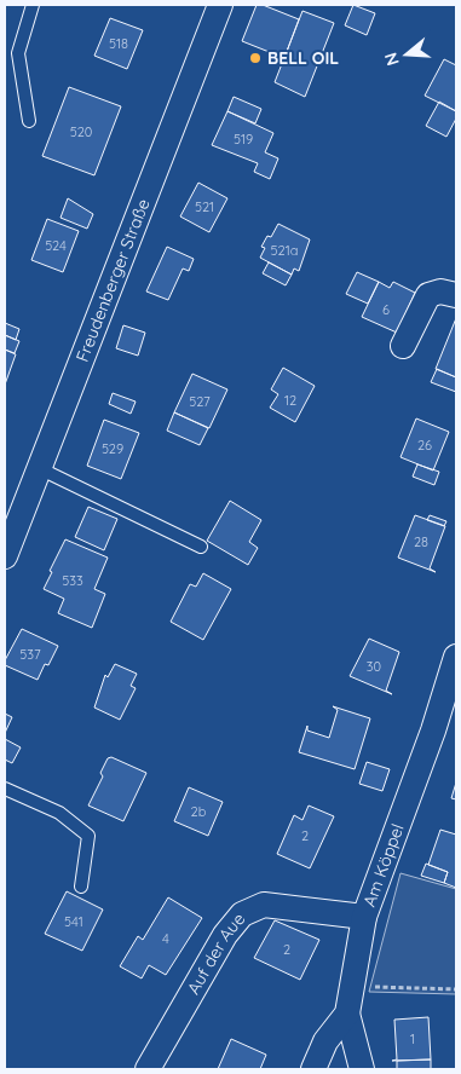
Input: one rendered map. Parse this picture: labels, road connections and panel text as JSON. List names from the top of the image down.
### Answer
{
  "streets": {
    "street": ["Freudenberger Straße", "Am Köppel", "Auf der Aue"]
  },
  "crossings": [
    ["Am Köppel", "Auf der Aue"]
  ],
  "places": ["BELL OIL"],
  "house_numbers": [
    "518",
    "520",
    "519",
    "521",
    "524",
    "521a",
    "6",
    "12",
    "527",
    "26",
    "529",
    "28",
    "533",
    "537",
    "30",
    "2b",
    "2",
    "541",
    "4",
    "2",
    "1"
  ],
  "north": "left"
}
